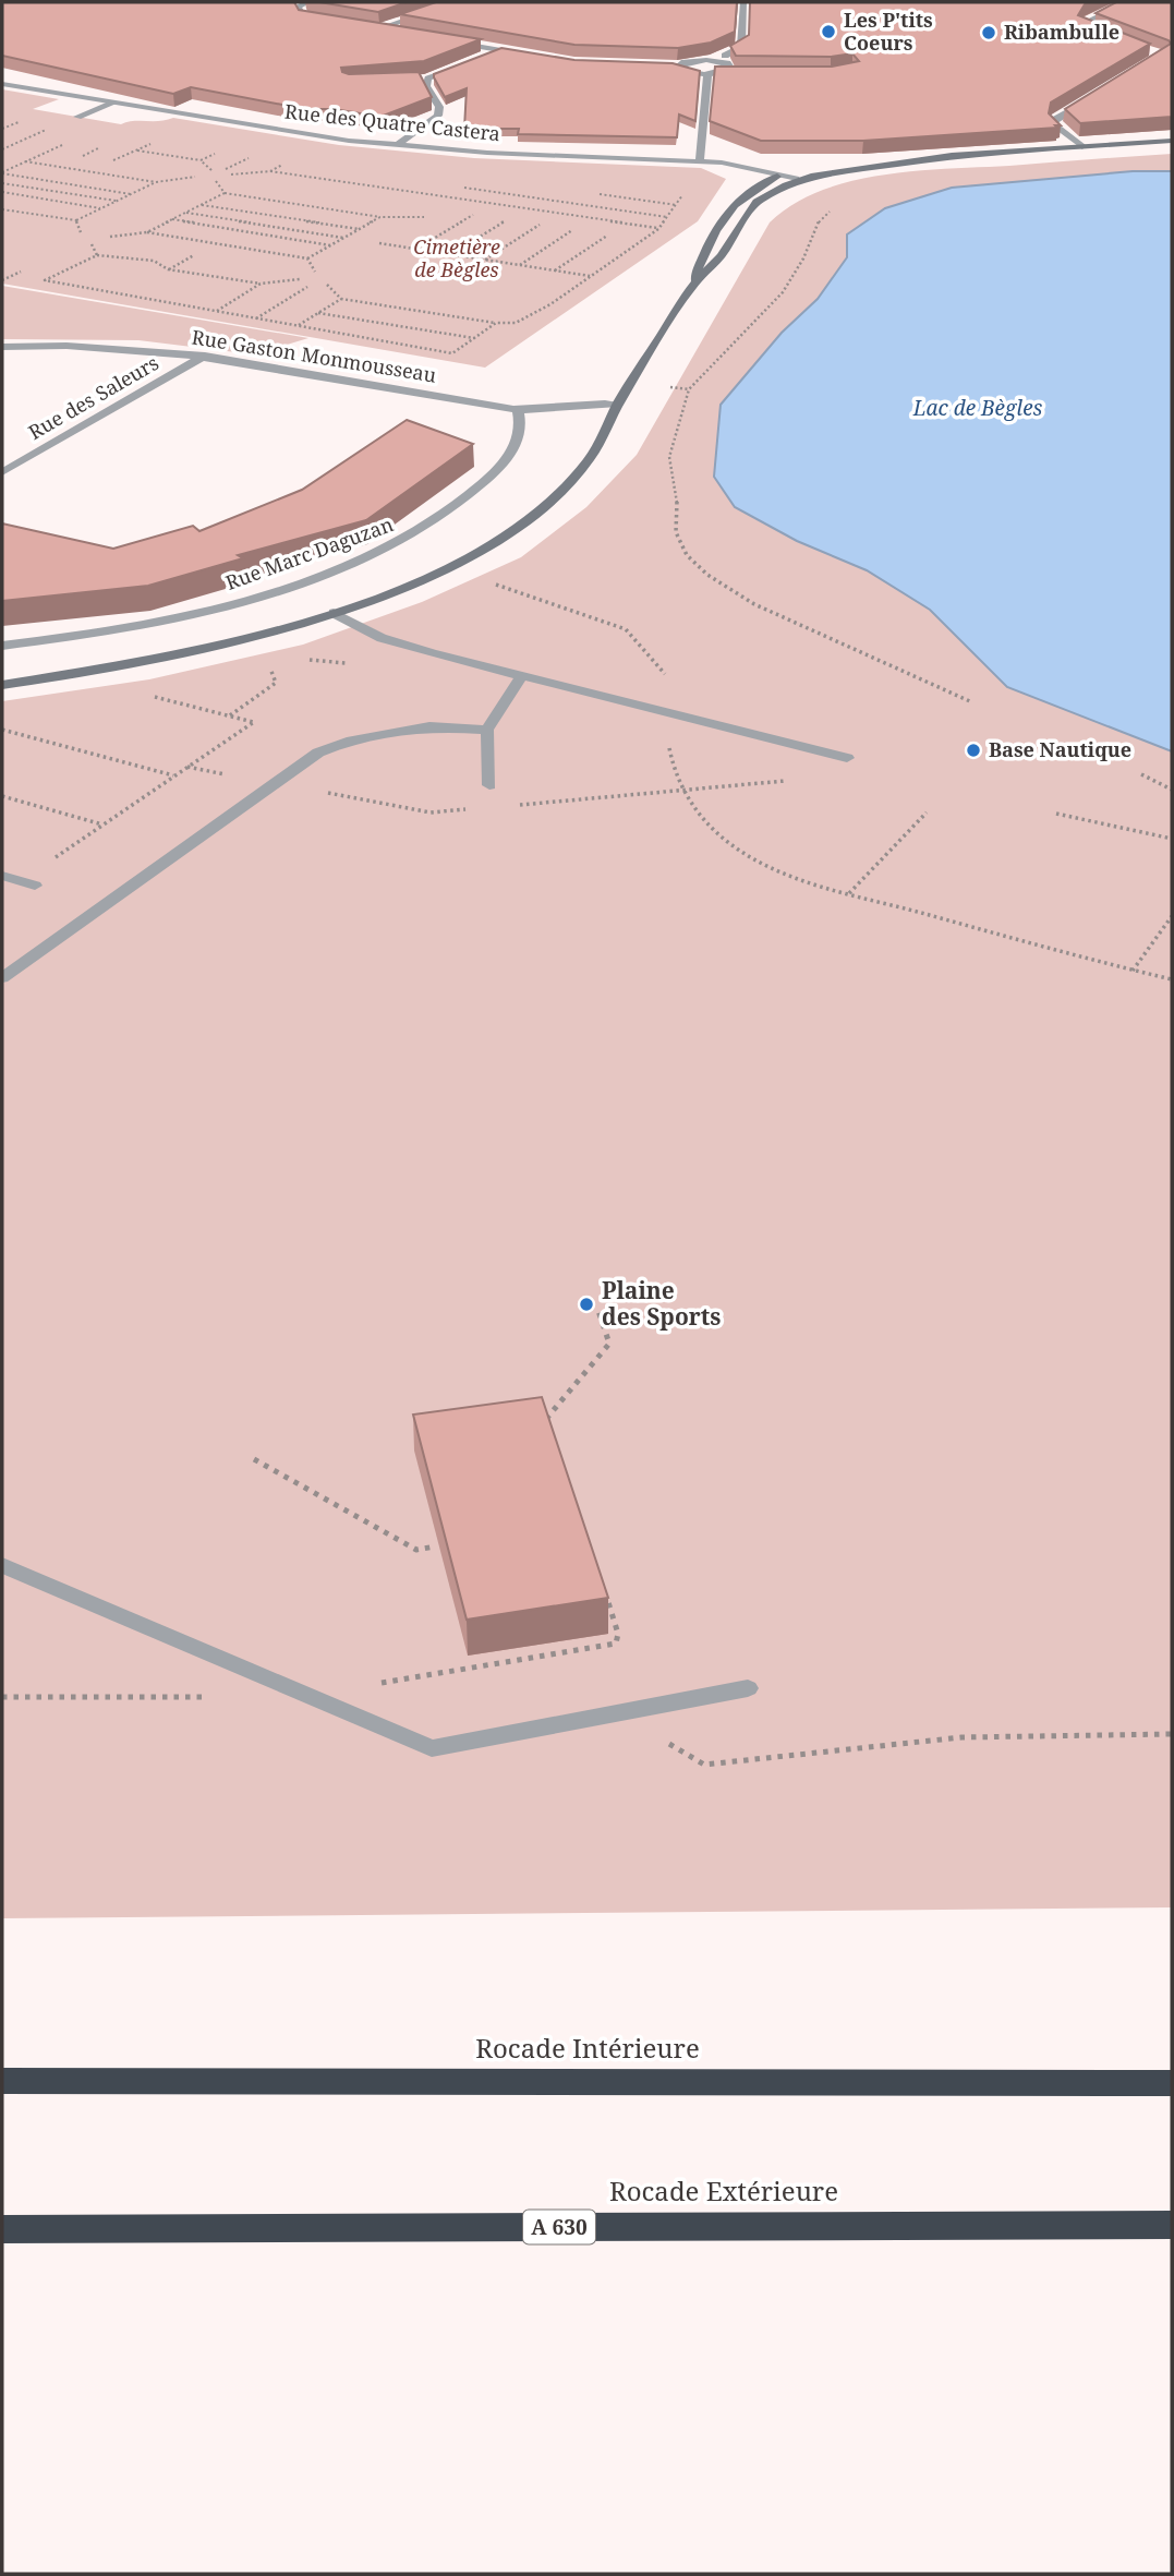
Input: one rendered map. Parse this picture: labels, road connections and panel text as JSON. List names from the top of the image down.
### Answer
{
  "streets": {
    "highway": ["Rocade Intérieure", "Rocade Extérieure", "A 630"],
    "street": [
      "Rue des Quatre Castera",
      "Rue Gaston Monmousseau",
      "Rue des Saleurs",
      "Rue Marc Daguzan"
    ]
  },
  "crossings": [
    ["Rue Gaston Monmousseau", "Rue des Saleurs"],
    ["Rue Gaston Monmousseau", "Rue Marc Daguzan"]
  ],
  "water": ["Lac de Bègles"],
  "parks": ["Cimetière de Bègles"],
  "places": [
    "Les P'tits Coeurs",
    "Ribambulle",
    "Base Nautique",
    "Plaine des Sports"
  ]
}
